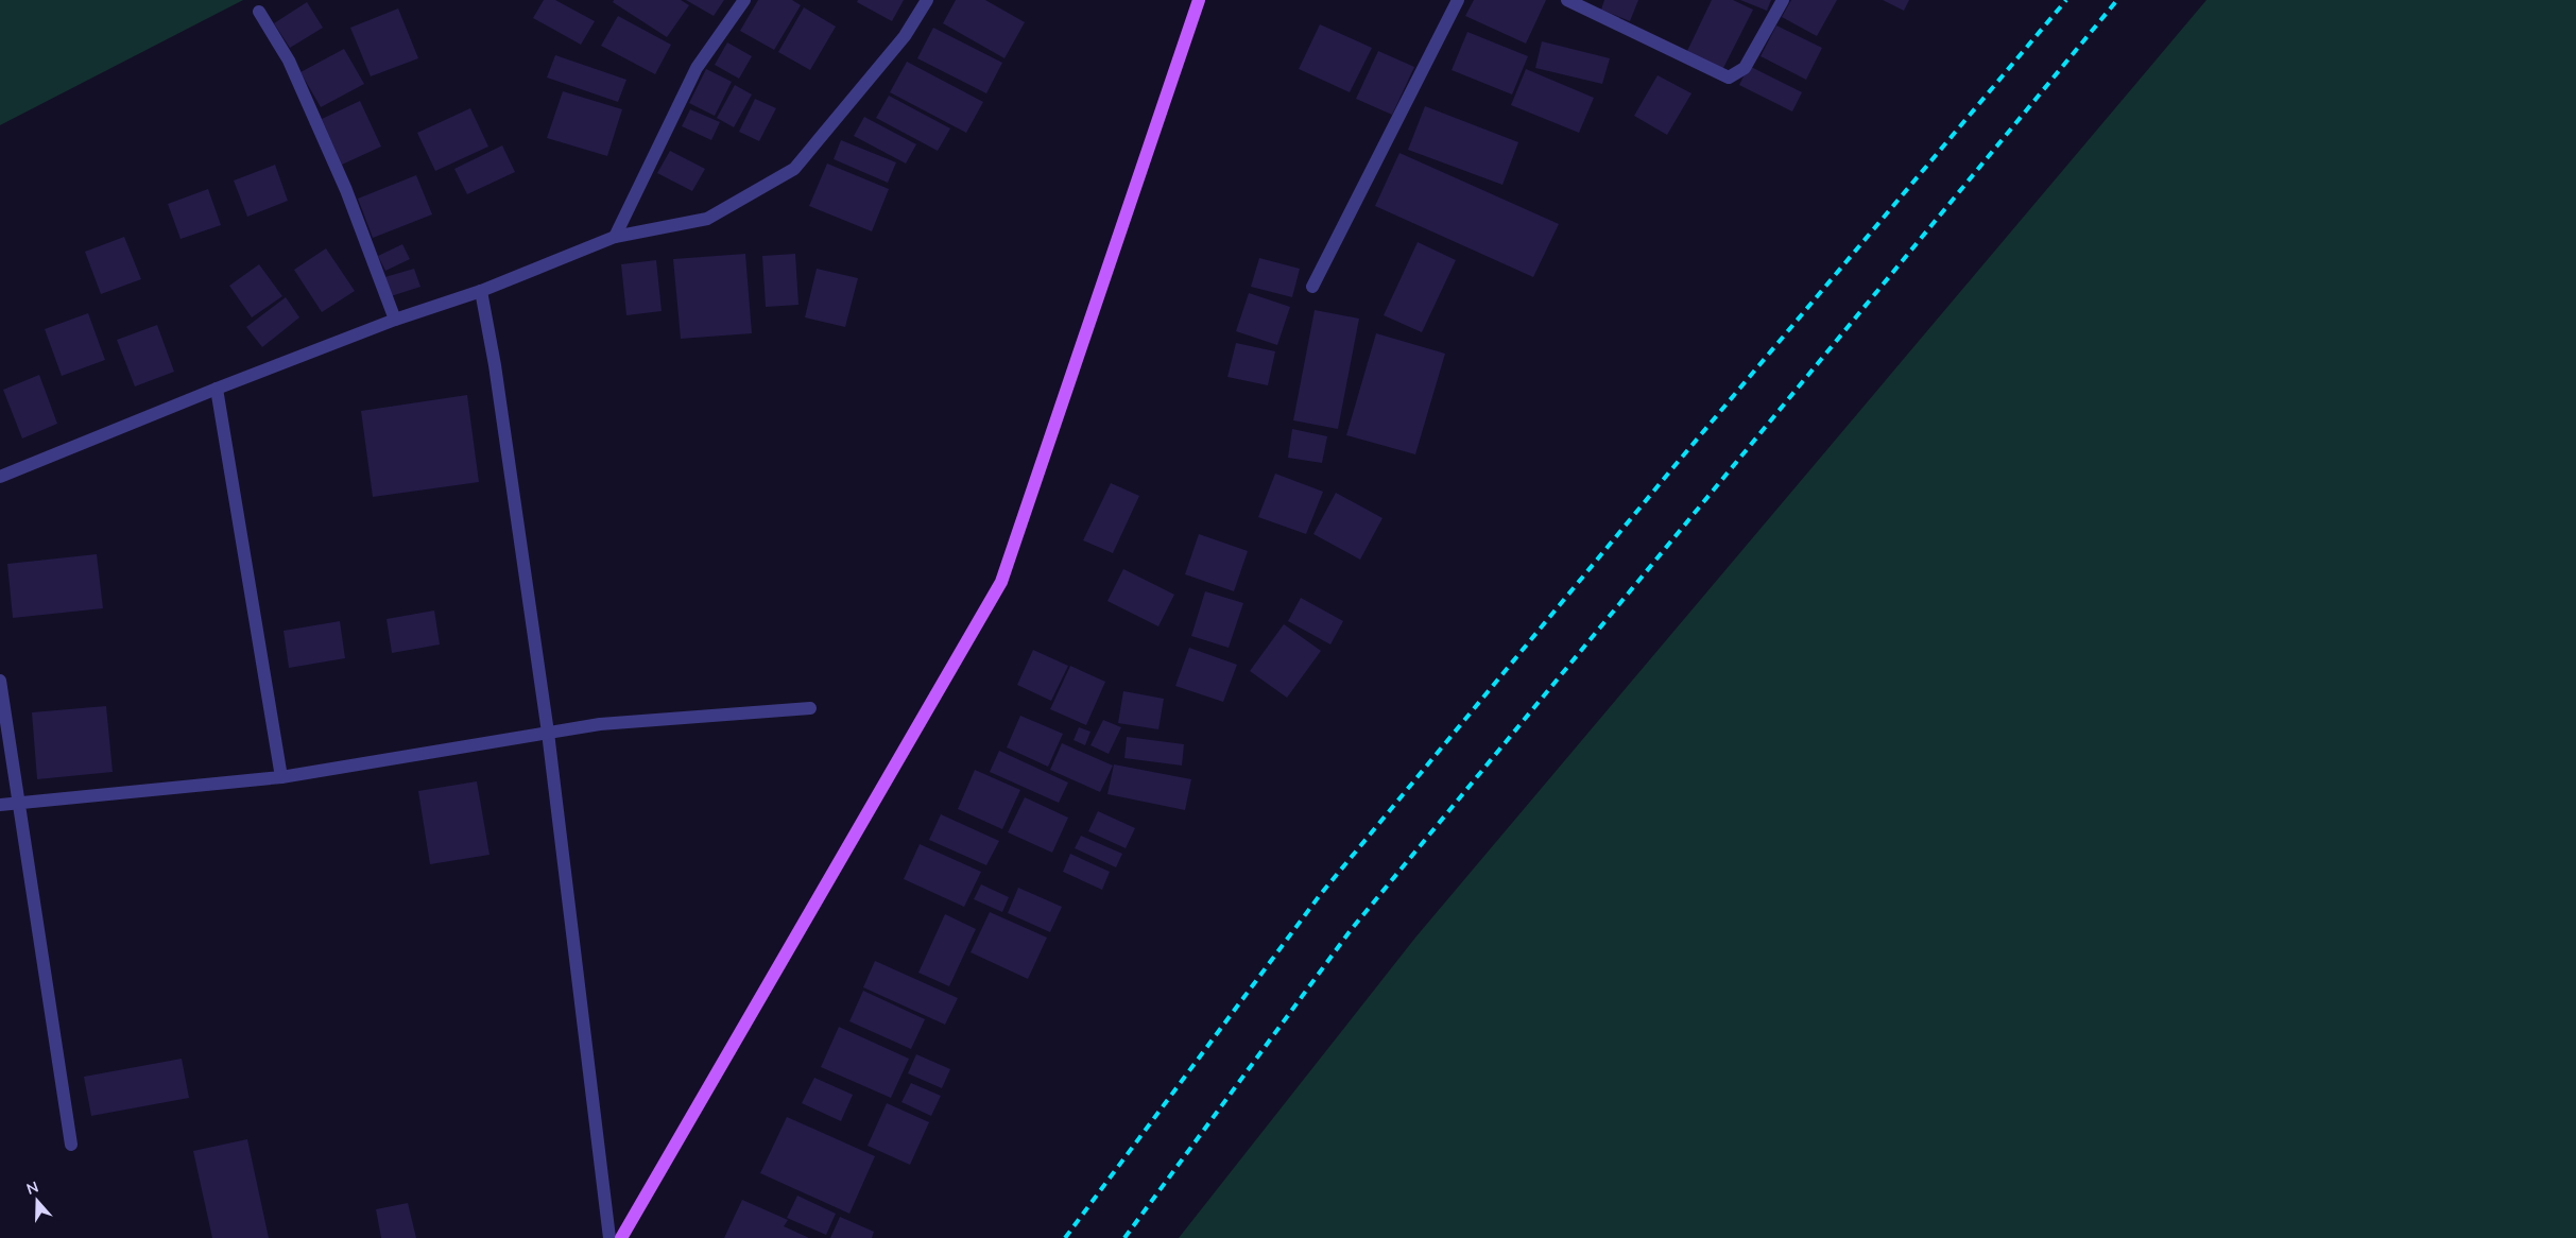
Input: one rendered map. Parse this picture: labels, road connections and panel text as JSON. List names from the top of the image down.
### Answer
{
  "north": "top"
}
